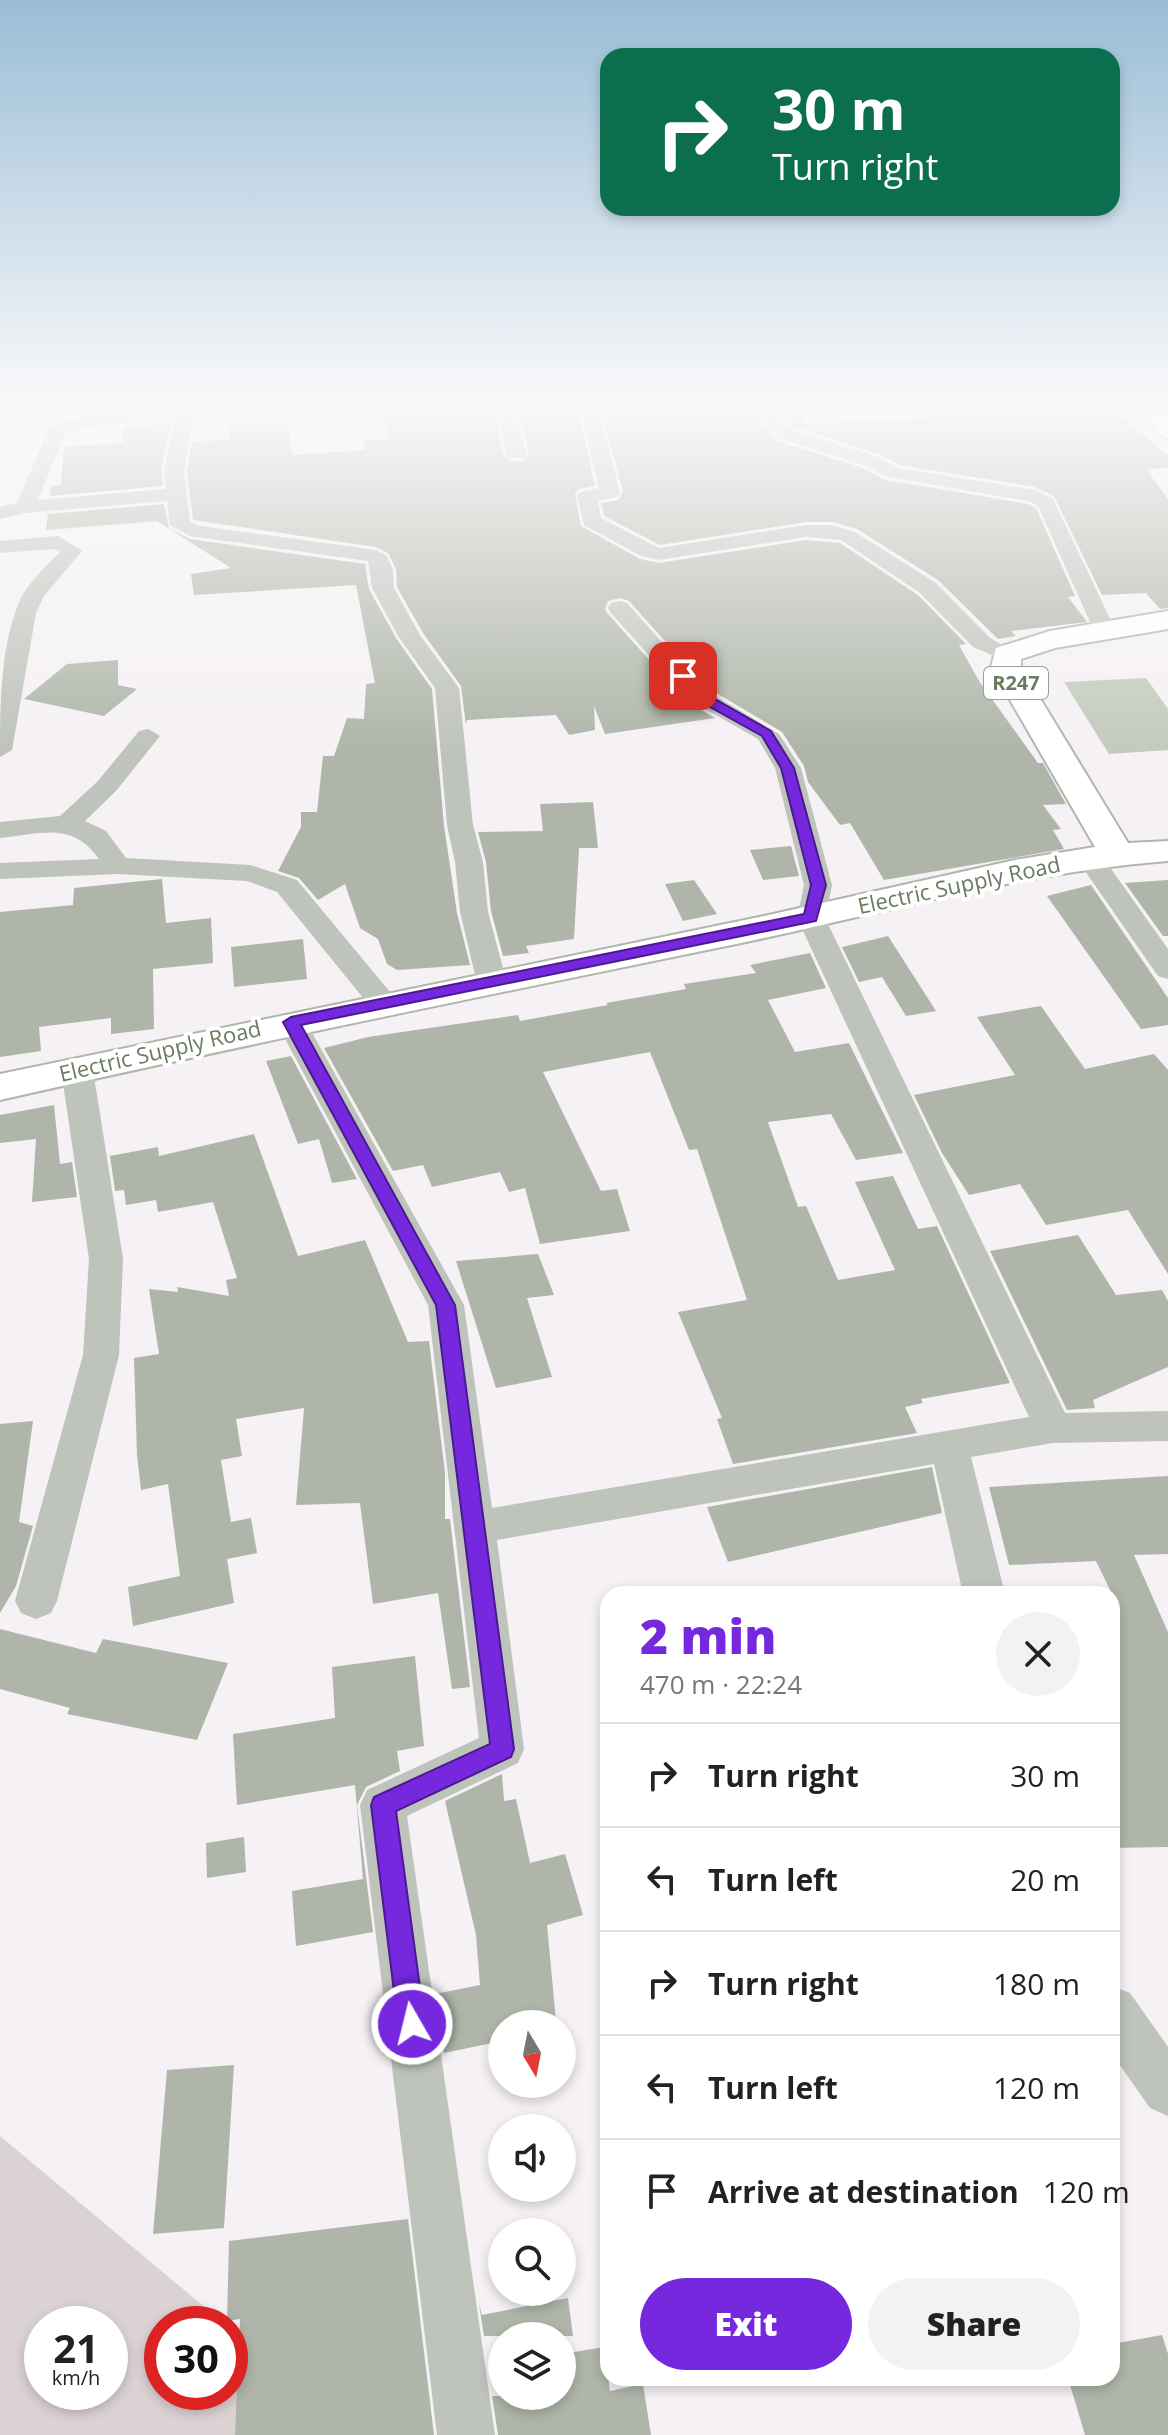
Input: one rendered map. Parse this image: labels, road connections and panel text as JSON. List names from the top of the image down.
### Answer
{
  "streets": {
    "main road": ["R247", "Electric Supply Road"]
  },
  "crossings": [
    ["R247", "Electric Supply Road"]
  ],
  "north": "bottom",
  "page": {
    "turn": ["30 m", "Turn right"],
    "heading": ["2 min", "470 m · 22:24"],
    "list": [
      {
        "name": "Turn right",
        "value": "30 m"
      },
      {
        "name": "Turn left",
        "value": "20 m"
      },
      {
        "name": "Turn right",
        "value": "180 m"
      },
      {
        "name": "Turn left",
        "value": "120 m"
      },
      {
        "name": "Arrive at destination",
        "value": "120 m"
      }
    ],
    "buttons": ["Exit", "Share"],
    "speed": "21 km/h",
    "limit": "30"
  }
}
